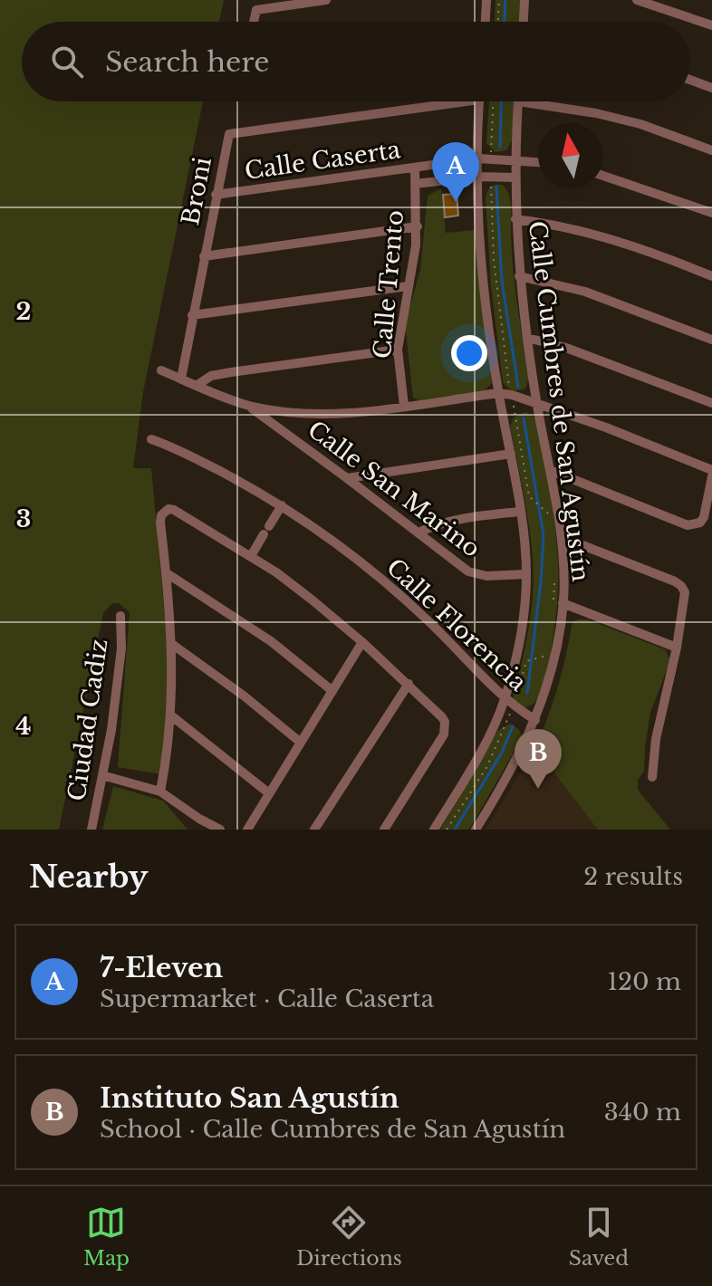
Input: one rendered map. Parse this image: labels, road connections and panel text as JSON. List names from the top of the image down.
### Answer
{
  "streets": {
    "street": [
      "Calle Caserta",
      "Broni",
      "Calle Trento",
      "Calle Cumbres de San Agustín",
      "Calle San Marino",
      "Calle Florencia",
      "Ciudad Cadiz"
    ]
  },
  "crossings": [
    ["Calle Caserta", "Broni"],
    ["Calle Caserta", "Calle Trento"],
    ["Calle Caserta", "Calle Cumbres de San Agustín"],
    ["Calle Cumbres de San Agustín", "Calle Florencia"]
  ],
  "north": "top",
  "page": {
    "search": "Search here",
    "pins": ["A", "B"],
    "heading": ["Nearby", "2 results"],
    "list": [
      {
        "mark": "A",
        "name": "7-Eleven",
        "note": "Supermarket · Calle Caserta",
        "value": "120 m"
      },
      {
        "mark": "B",
        "name": "Instituto San Agustín",
        "note": "School · Calle Cumbres de San Agustín",
        "value": "340 m"
      }
    ],
    "nav": ["Map", "Directions", "Saved"]
  },
  "grid": {
    "rows": ["2", "3", "4"]
  }
}
